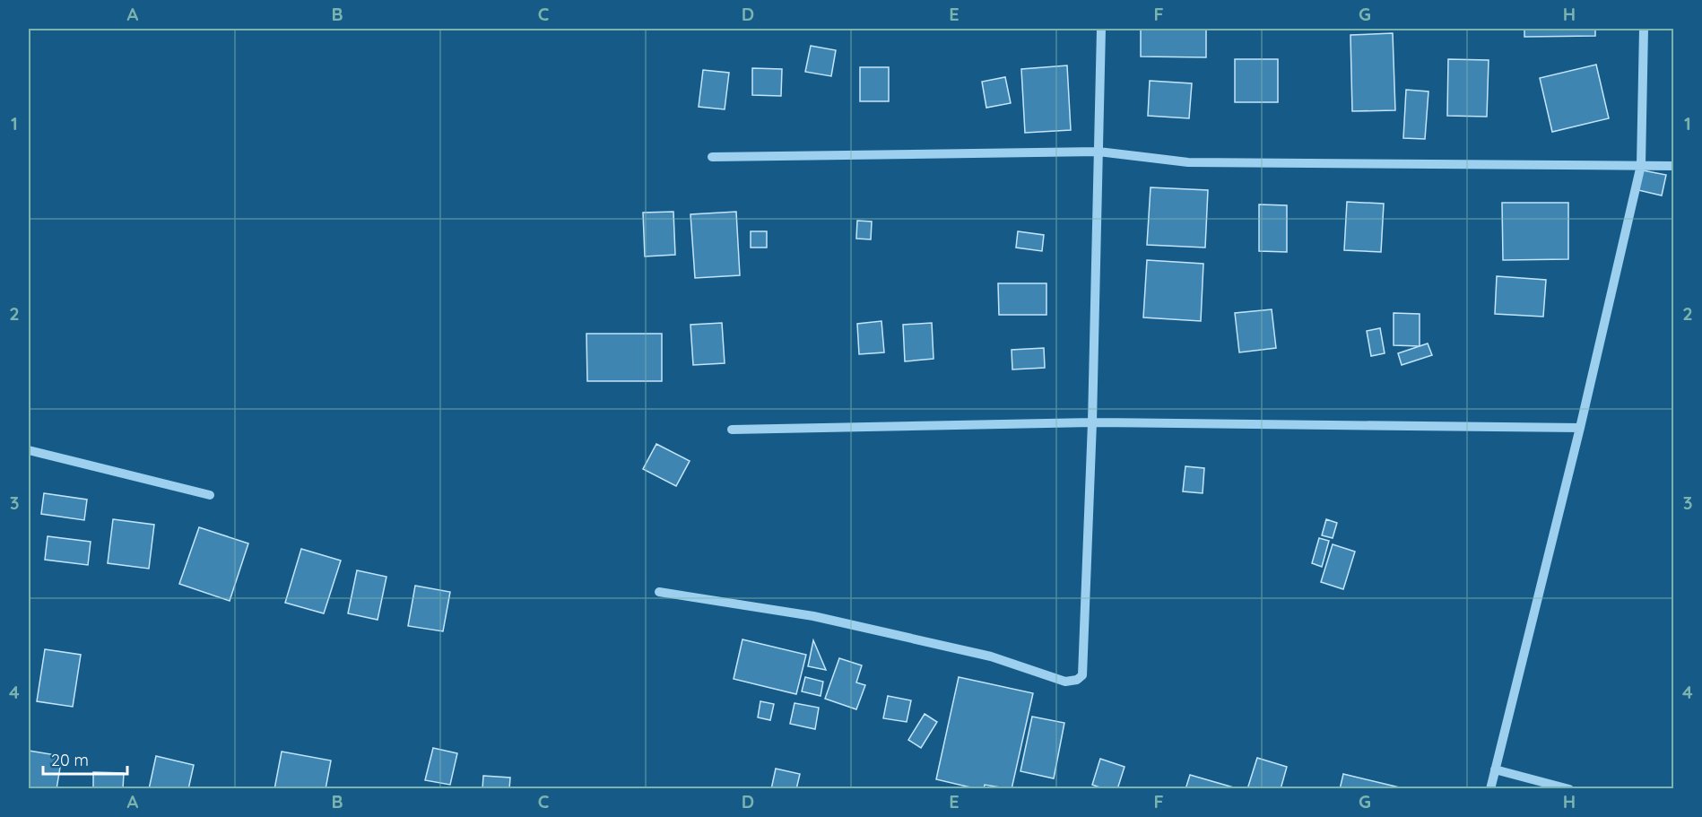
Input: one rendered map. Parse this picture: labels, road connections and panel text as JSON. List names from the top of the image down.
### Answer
{
  "scale_bar": "20 m",
  "grid": {
    "columns": [
      "A",
      "B",
      "C",
      "D",
      "E",
      "F",
      "G",
      "H"
    ],
    "rows": [
      "1",
      "2",
      "3",
      "4"
    ]
  }
}
